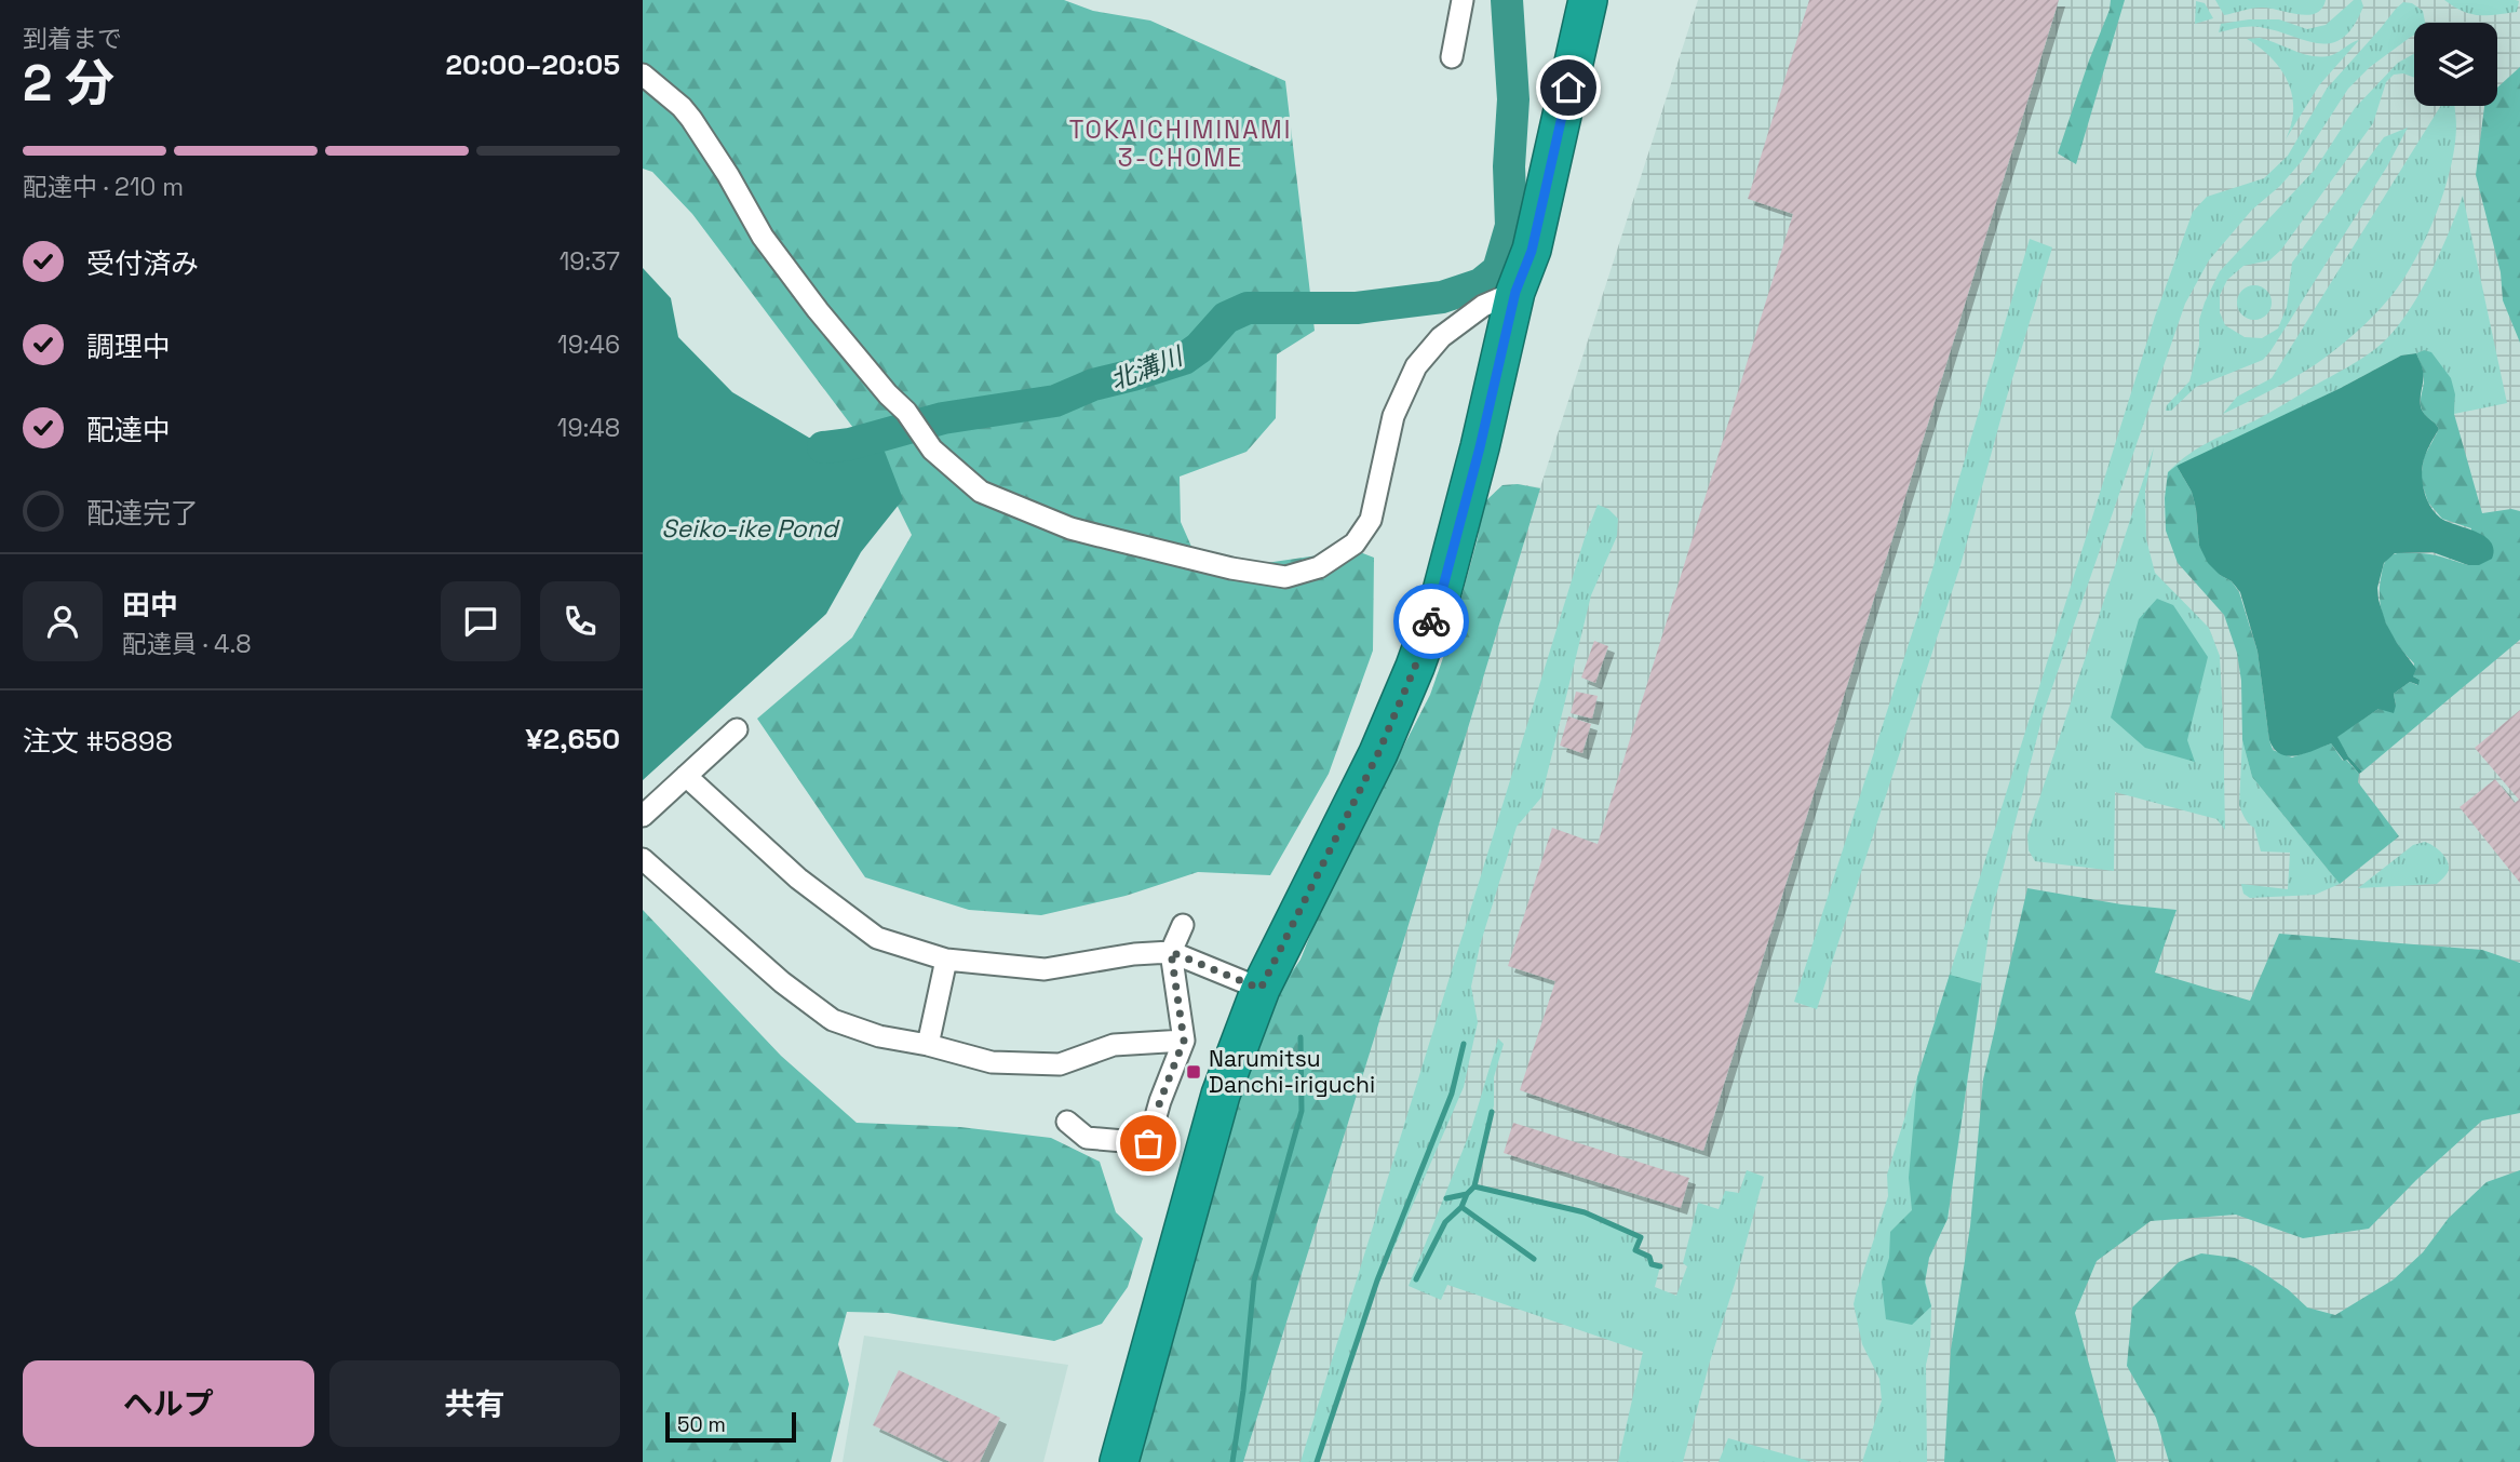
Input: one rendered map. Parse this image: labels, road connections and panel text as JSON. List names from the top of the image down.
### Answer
{
  "districts": ["TOKAICHIMINAMI 3-CHOME"],
  "water": ["北溝川", "Seiko-ike Pond"],
  "places": {
    "transit": ["Narumitsu Danchi-iriguchi"]
  },
  "scale_bar": "50 m",
  "page": {
    "heading": ["2 分", "到着まで", "20:00–20:05"],
    "panel": [
      "田中",
      "配達員 · 4.8",
      "注文 #5898",
      "¥2,650"
    ],
    "bar": "配達中 · 210 m",
    "list": [
      ["受付済み", "19:37"],
      ["調理中", "19:46"],
      ["配達中", "19:48"],
      "配達完了"
    ],
    "buttons": ["ヘルプ", "共有"],
    "scale": "50 m"
  }
}
